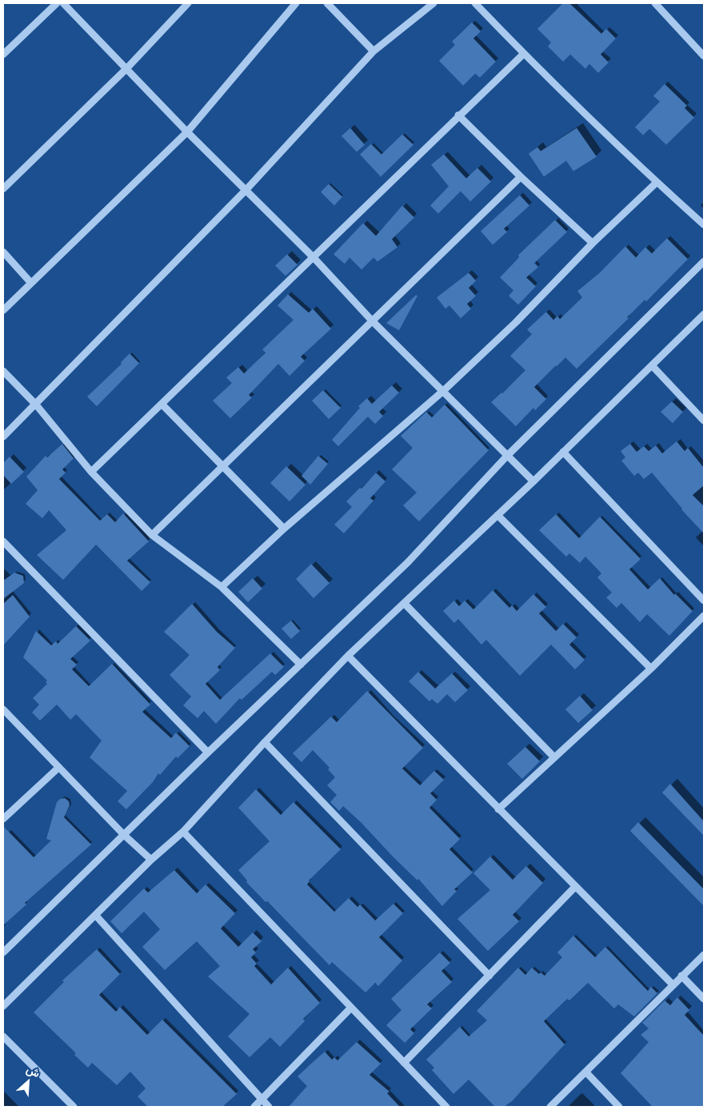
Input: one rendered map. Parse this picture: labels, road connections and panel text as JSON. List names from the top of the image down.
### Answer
{
  "north": "top right"
}
